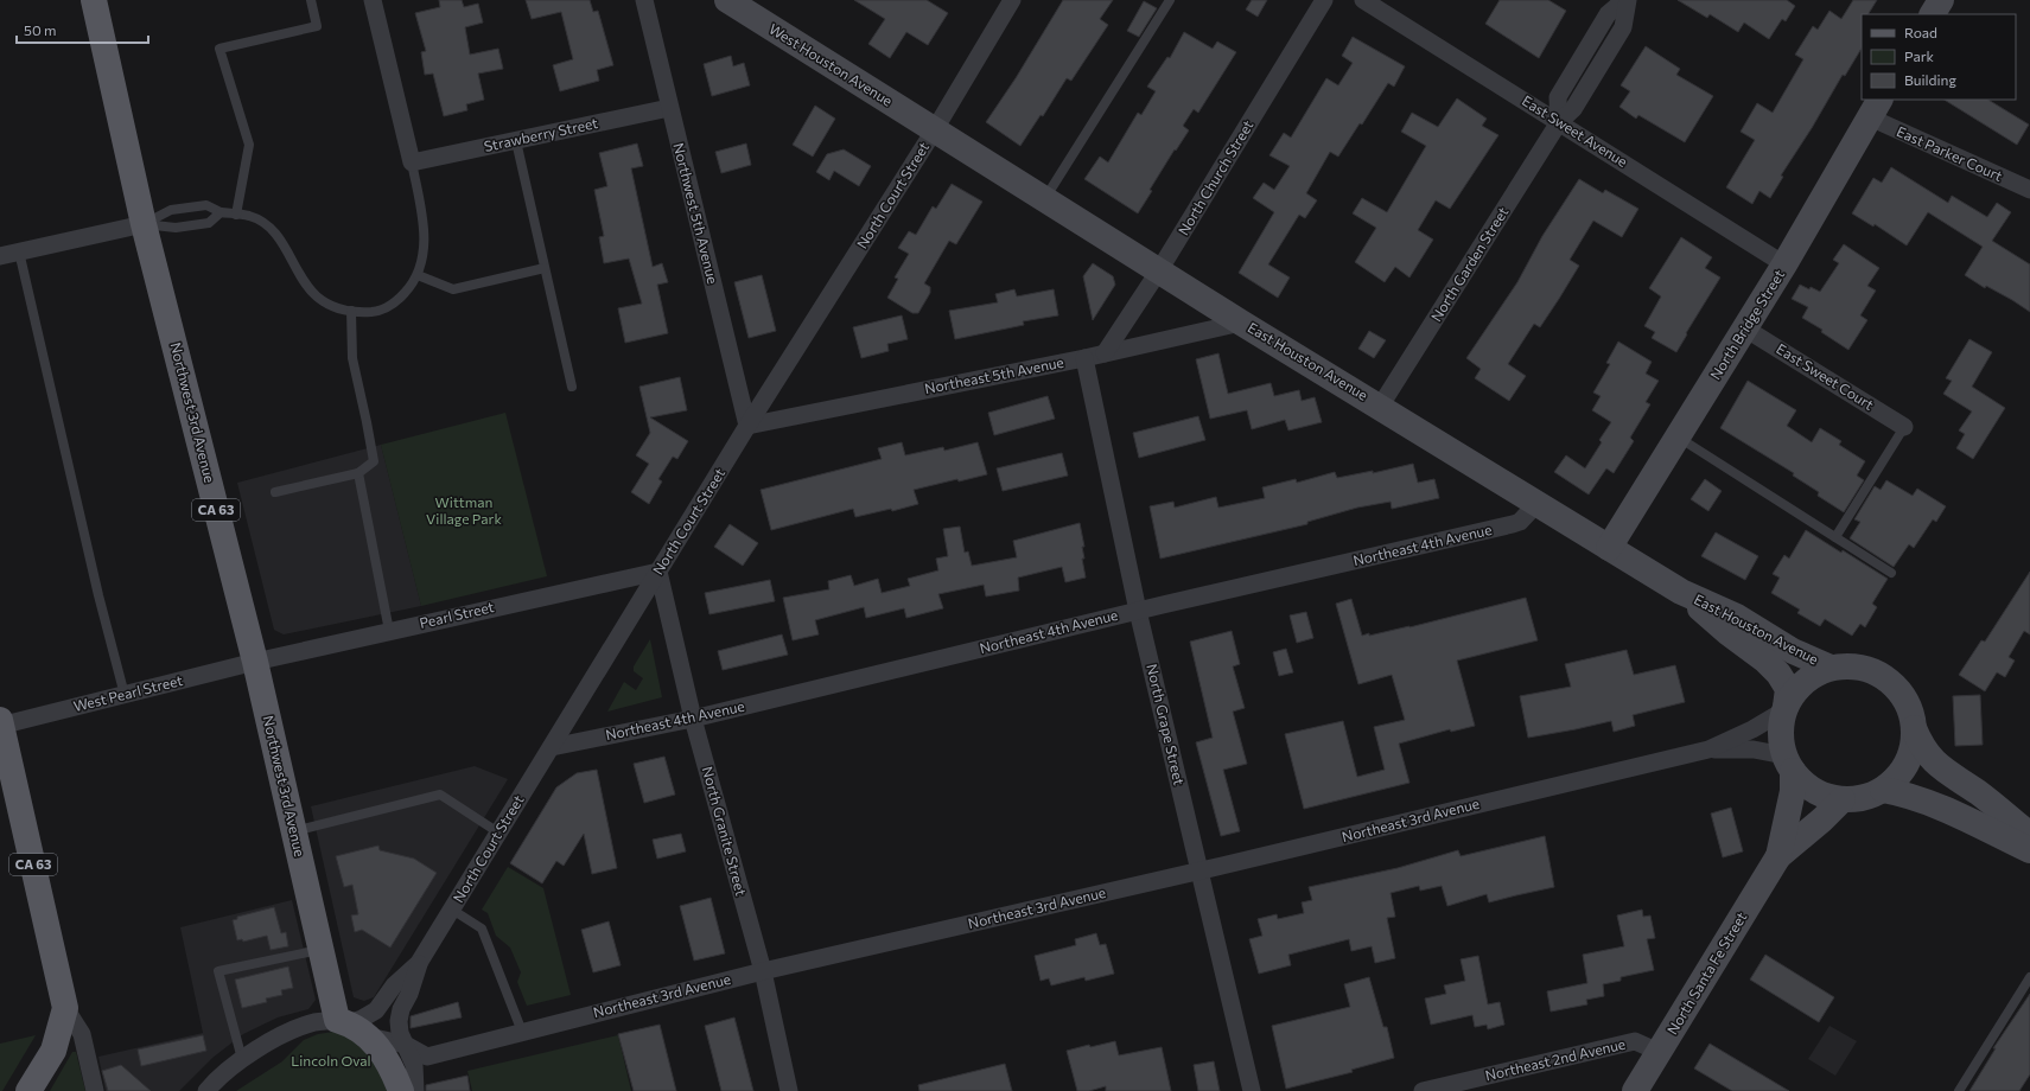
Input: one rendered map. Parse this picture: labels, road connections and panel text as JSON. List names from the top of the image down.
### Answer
{
  "streets": {
    "main road": [
      "West Houston Avenue",
      "North Bridge Street",
      "East Houston Avenue",
      "Northwest 3rd Avenue",
      "CA 63",
      "North Santa Fe Street"
    ],
    "street": [
      "East Sweet Avenue",
      "Strawberry Street",
      "East Parker Court",
      "North Church Street",
      "North Court Street",
      "Northwest 5th Avenue",
      "North Garden Street",
      "Northeast 5th Avenue",
      "East Sweet Court",
      "Northeast 4th Avenue",
      "Pearl Street",
      "West Pearl Street",
      "North Grape Street",
      "Northeast 3rd Avenue",
      "North Granite Street",
      "Northeast 2nd Avenue"
    ]
  },
  "crossings": [
    ["West Houston Avenue", "North Court Street"],
    ["West Houston Avenue", "East Houston Avenue"],
    ["East Sweet Avenue", "North Garden Street"],
    ["East Sweet Avenue", "North Bridge Street"],
    ["Strawberry Street", "Northwest 5th Avenue"],
    ["East Parker Court", "North Bridge Street"],
    ["North Church Street", "East Houston Avenue"],
    ["North Church Street", "Northeast 5th Avenue"],
    ["North Court Street", "Northwest 5th Avenue"],
    ["North Court Street", "East Houston Avenue"],
    ["North Court Street", "Northeast 5th Avenue"],
    ["North Court Street", "Northwest 3rd Avenue"],
    ["North Court Street", "Northeast 4th Avenue"],
    ["North Court Street", "Pearl Street"],
    ["North Court Street", "North Granite Street"],
    ["Northwest 5th Avenue", "Northeast 5th Avenue"],
    ["North Garden Street", "East Houston Avenue"],
    ["North Bridge Street", "East Houston Avenue"],
    ["North Bridge Street", "East Sweet Court"],
    ["East Houston Avenue", "Northeast 5th Avenue"],
    ["East Houston Avenue", "Northeast 4th Avenue"],
    ["East Houston Avenue", "Northeast 3rd Avenue"],
    ["East Houston Avenue", "North Santa Fe Street"],
    ["Northeast 5th Avenue", "North Grape Street"],
    ["Northwest 3rd Avenue", "Pearl Street"],
    ["Northwest 3rd Avenue", "West Pearl Street"],
    ["CA 63", "West Pearl Street"],
    ["Northeast 4th Avenue", "North Grape Street"],
    ["Northeast 4th Avenue", "North Granite Street"],
    ["Pearl Street", "West Pearl Street"],
    ["Pearl Street", "North Granite Street"],
    ["North Grape Street", "Northeast 3rd Avenue"],
    ["Northeast 3rd Avenue", "North Granite Street"],
    ["Northeast 3rd Avenue", "North Santa Fe Street"],
    ["North Santa Fe Street", "Northeast 2nd Avenue"]
  ],
  "parks": ["Wittman Village Park", "Lincoln Oval"],
  "legend": ["Road", "Park", "Building"],
  "scale_bar": "50 m"
}
